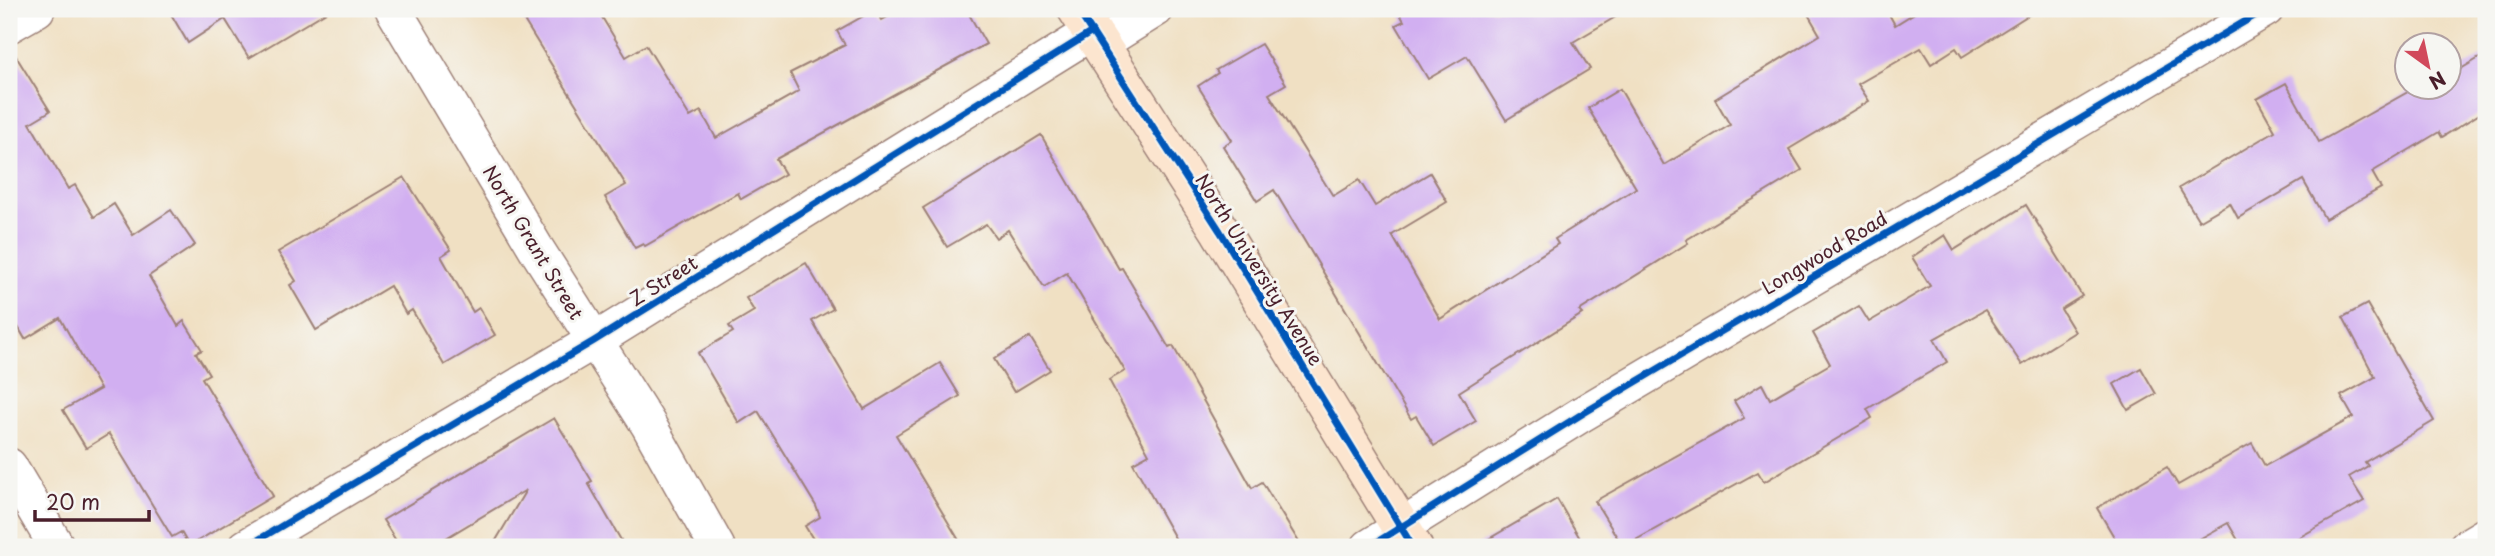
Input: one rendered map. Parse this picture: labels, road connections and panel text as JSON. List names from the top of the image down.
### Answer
{
  "streets": {
    "street": [
      "North Grant Street",
      "Longwood Road",
      "North University Avenue",
      "Z Street"
    ]
  },
  "crossings": [
    ["North Grant Street", "Z Street"],
    ["Longwood Road", "North University Avenue"],
    ["North University Avenue", "Z Street"]
  ],
  "scale_bar": "20 m",
  "north": "bottom right"
}
